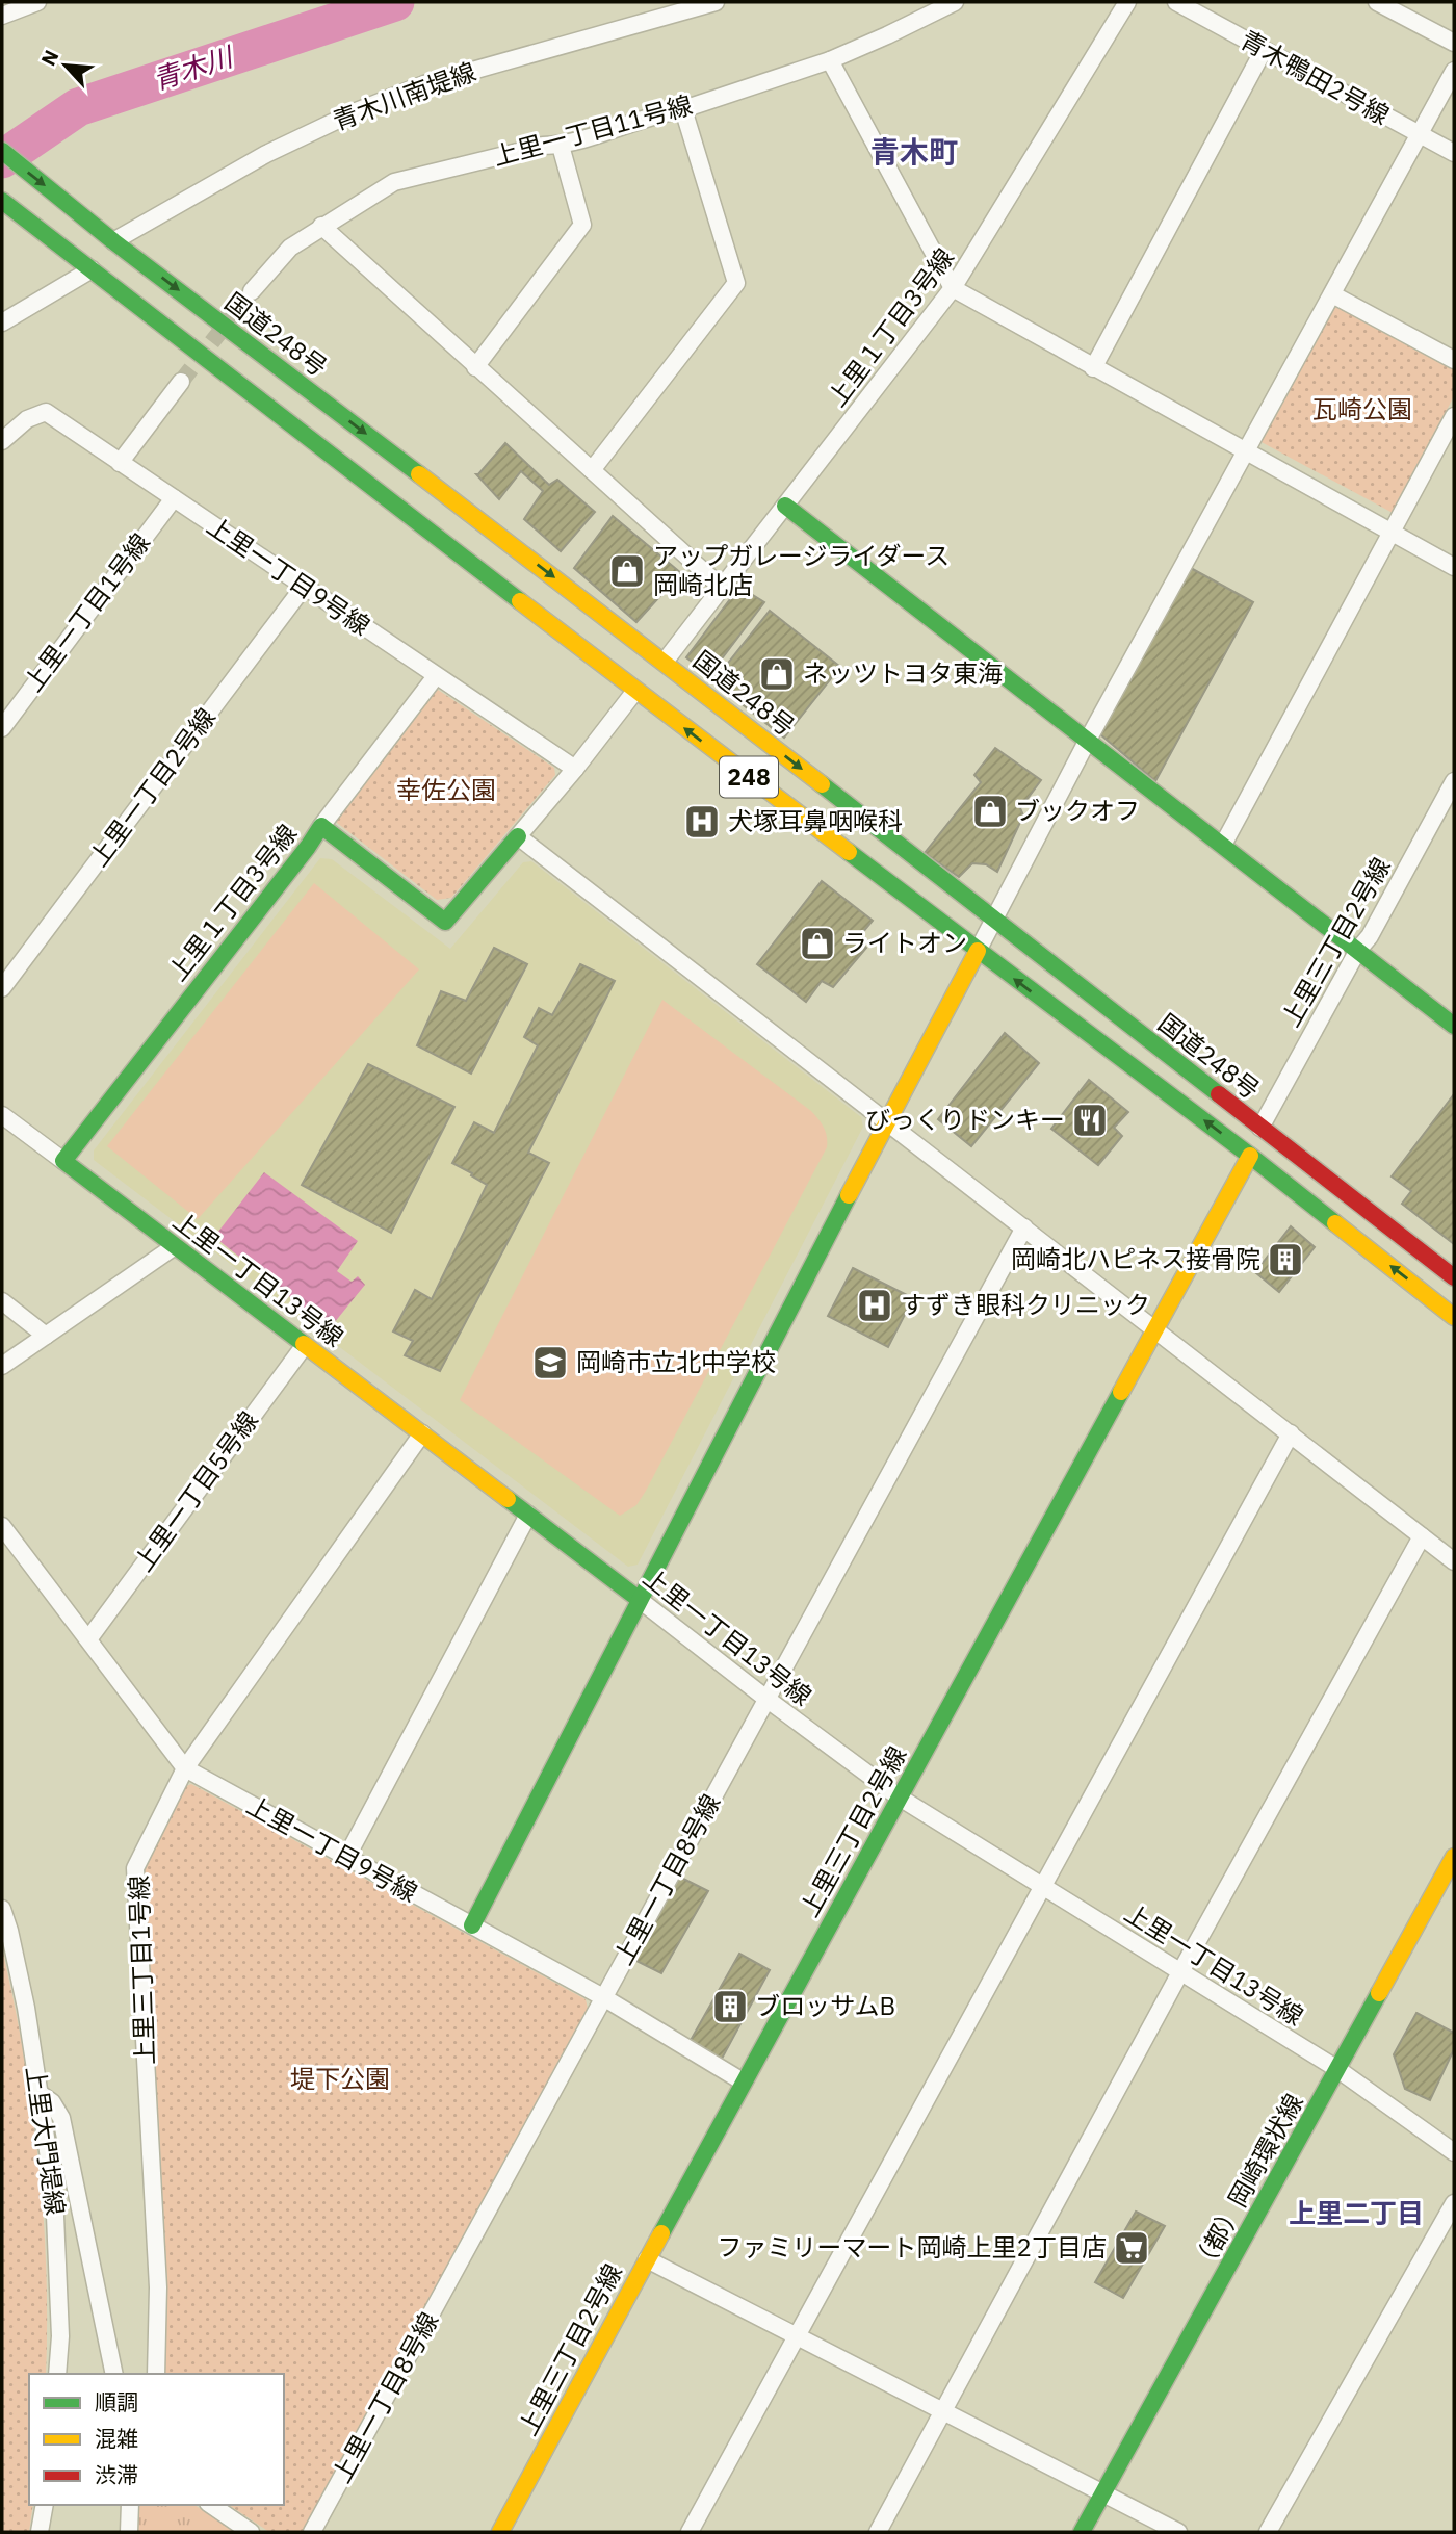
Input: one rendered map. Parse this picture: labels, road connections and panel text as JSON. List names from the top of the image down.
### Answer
{
  "streets": {
    "main road": [
      "上里１丁目3号線",
      "国道248号",
      "248",
      "上里三丁目2号線",
      "上里一丁目13号線",
      "（都）岡崎環状線"
    ],
    "street": [
      "青木鴨田2号線",
      "青木川南堤線",
      "上里一丁目11号線",
      "上里一丁目9号線",
      "上里一丁目1号線",
      "上里一丁目2号線",
      "上里一丁目5号線",
      "上里一丁目8号線",
      "上里三丁目1号線",
      "上里大門堤線"
    ]
  },
  "crossings": [
    ["青木川南堤線", "国道248号"],
    ["上里１丁目3号線", "国道248号"],
    ["上里１丁目3号線", "上里一丁目9号線"],
    ["上里１丁目3号線", "上里一丁目13号線"],
    ["国道248号", "上里三丁目2号線"],
    ["上里一丁目9号線", "上里一丁目1号線"],
    ["上里一丁目9号線", "上里一丁目2号線"],
    ["上里一丁目9号線", "上里三丁目2号線"],
    ["上里一丁目9号線", "上里一丁目5号線"],
    ["上里一丁目9号線", "上里一丁目8号線"],
    ["上里一丁目9号線", "上里三丁目1号線"],
    ["上里三丁目2号線", "上里一丁目13号線"],
    ["上里一丁目13号線", "上里一丁目5号線"],
    ["上里一丁目13号線", "上里一丁目8号線"],
    ["上里一丁目13号線", "上里三丁目1号線"],
    ["上里一丁目13号線", "（都）岡崎環状線"]
  ],
  "districts": ["青木町", "上里二丁目"],
  "water": ["青木川"],
  "parks": ["瓦崎公園", "幸佐公園", "堤下公園"],
  "places": {
    "shop": [
      "アップガレージライダース 岡崎北店",
      "ネッツトヨタ東海",
      "ブックオフ",
      "ライトオン"
    ],
    "hospital": ["犬塚耳鼻咽喉科", "すずき眼科クリニック"],
    "restaurant": ["びっくりドンキー"],
    "building": ["岡崎北ハピネス接骨院", "ブロッサムB"],
    "school or university": ["岡崎市立北中学校"],
    "supermarket": ["ファミリーマート岡崎上里2丁目店"]
  },
  "legend": ["順調", "混雑", "渋滞"],
  "north": "top left"
}
